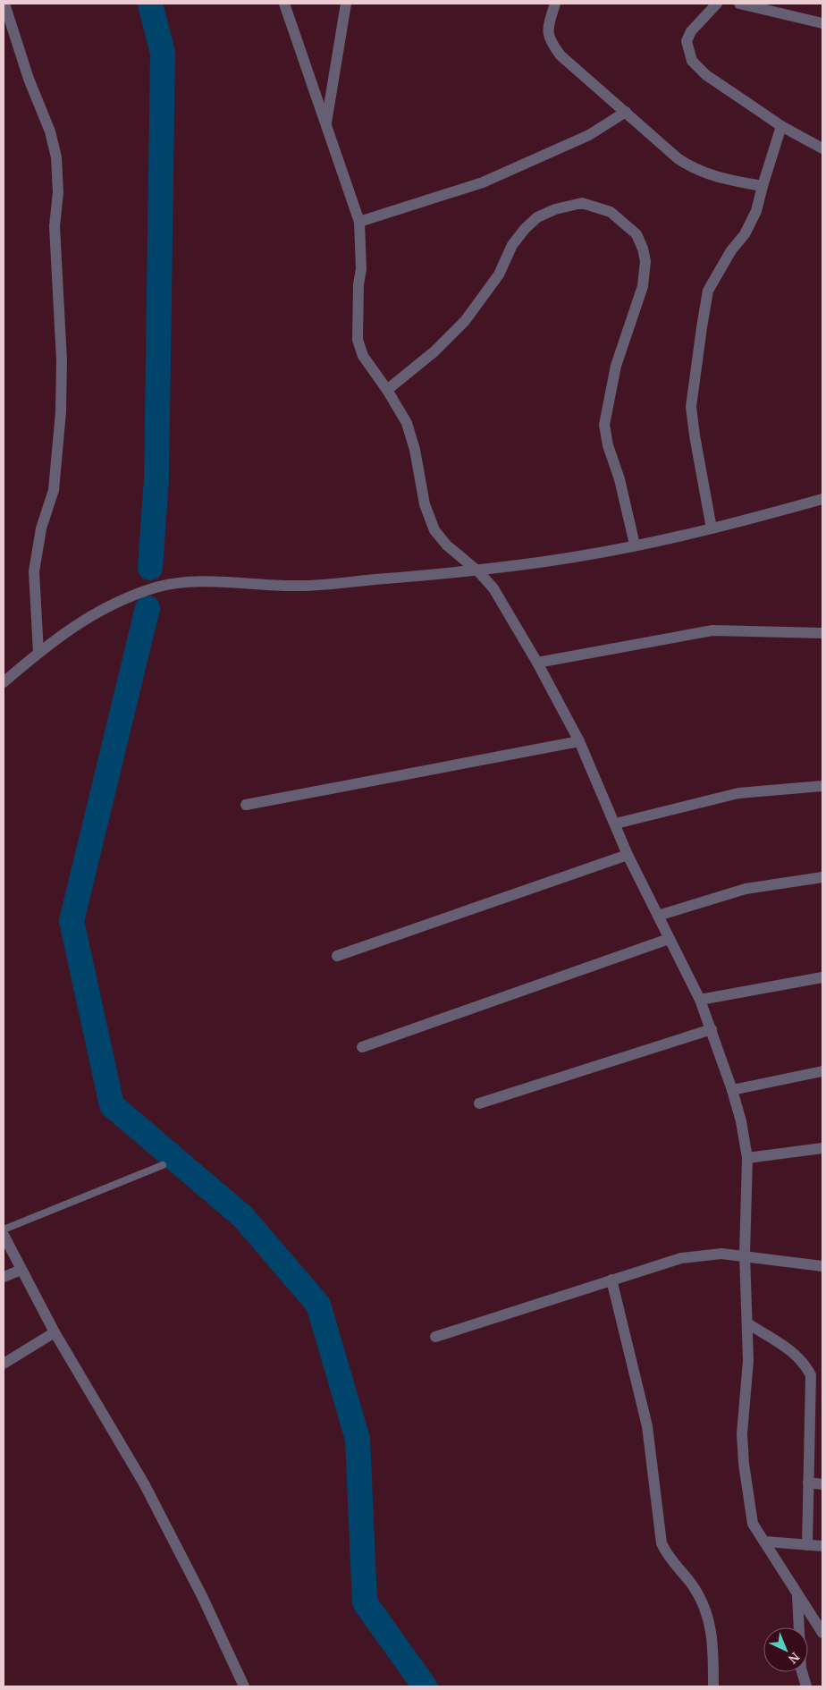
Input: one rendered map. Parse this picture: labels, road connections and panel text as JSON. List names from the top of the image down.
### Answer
{
  "north": "bottom right"
}
